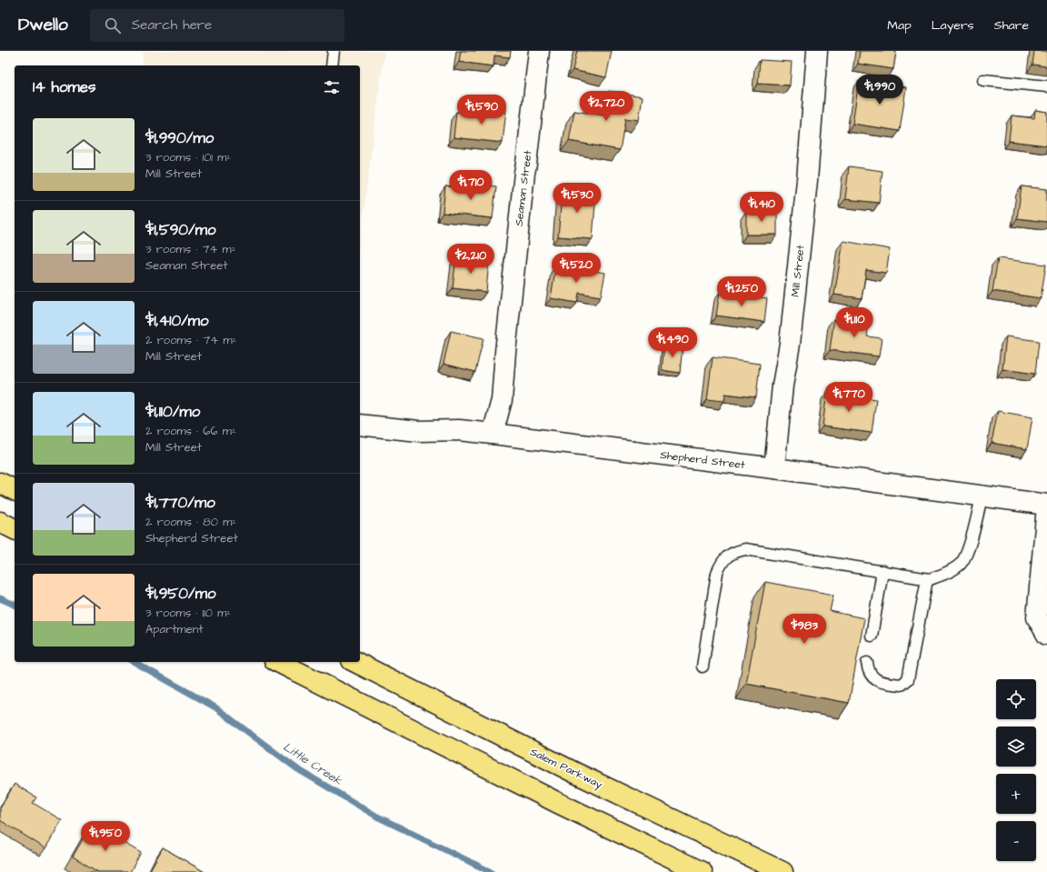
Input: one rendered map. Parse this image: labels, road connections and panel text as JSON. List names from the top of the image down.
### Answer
{
  "streets": {
    "highway": ["Salem Parkway"],
    "street": ["Seaman Street", "Mill Street", "Shepherd Street"]
  },
  "crossings": [
    ["Seaman Street", "Shepherd Street"],
    ["Mill Street", "Shepherd Street"]
  ],
  "water": ["Little Creek"],
  "page": {
    "header": "Dwello",
    "search": "Search here",
    "nav": ["Map", "Layers", "Share"],
    "heading": "14 homes",
    "price": [
      "$1,990",
      "$2,720",
      "$1,590",
      "$1,710",
      "$1,530",
      "$1,410",
      "$2,210",
      "$1,520",
      "$1,250",
      "$1,110",
      "$1,490",
      "$1,770",
      "$983",
      "$1,950"
    ],
    "list": [
      {
        "name": "$1,990/mo",
        "note": "3 rooms · 101 m² · Mill Street"
      },
      {
        "name": "$1,590/mo",
        "note": "3 rooms · 74 m² · Seaman Street"
      },
      {
        "name": "$1,410/mo",
        "note": "2 rooms · 74 m² · Mill Street"
      },
      {
        "name": "$1,110/mo",
        "note": "2 rooms · 66 m² · Mill Street"
      },
      {
        "name": "$1,770/mo",
        "note": "2 rooms · 80 m² · Shepherd Street"
      },
      {
        "name": "$1,950/mo",
        "note": "3 rooms · 110 m² · Apartment"
      }
    ],
    "map_buttons": ["+", "−"]
  }
}
